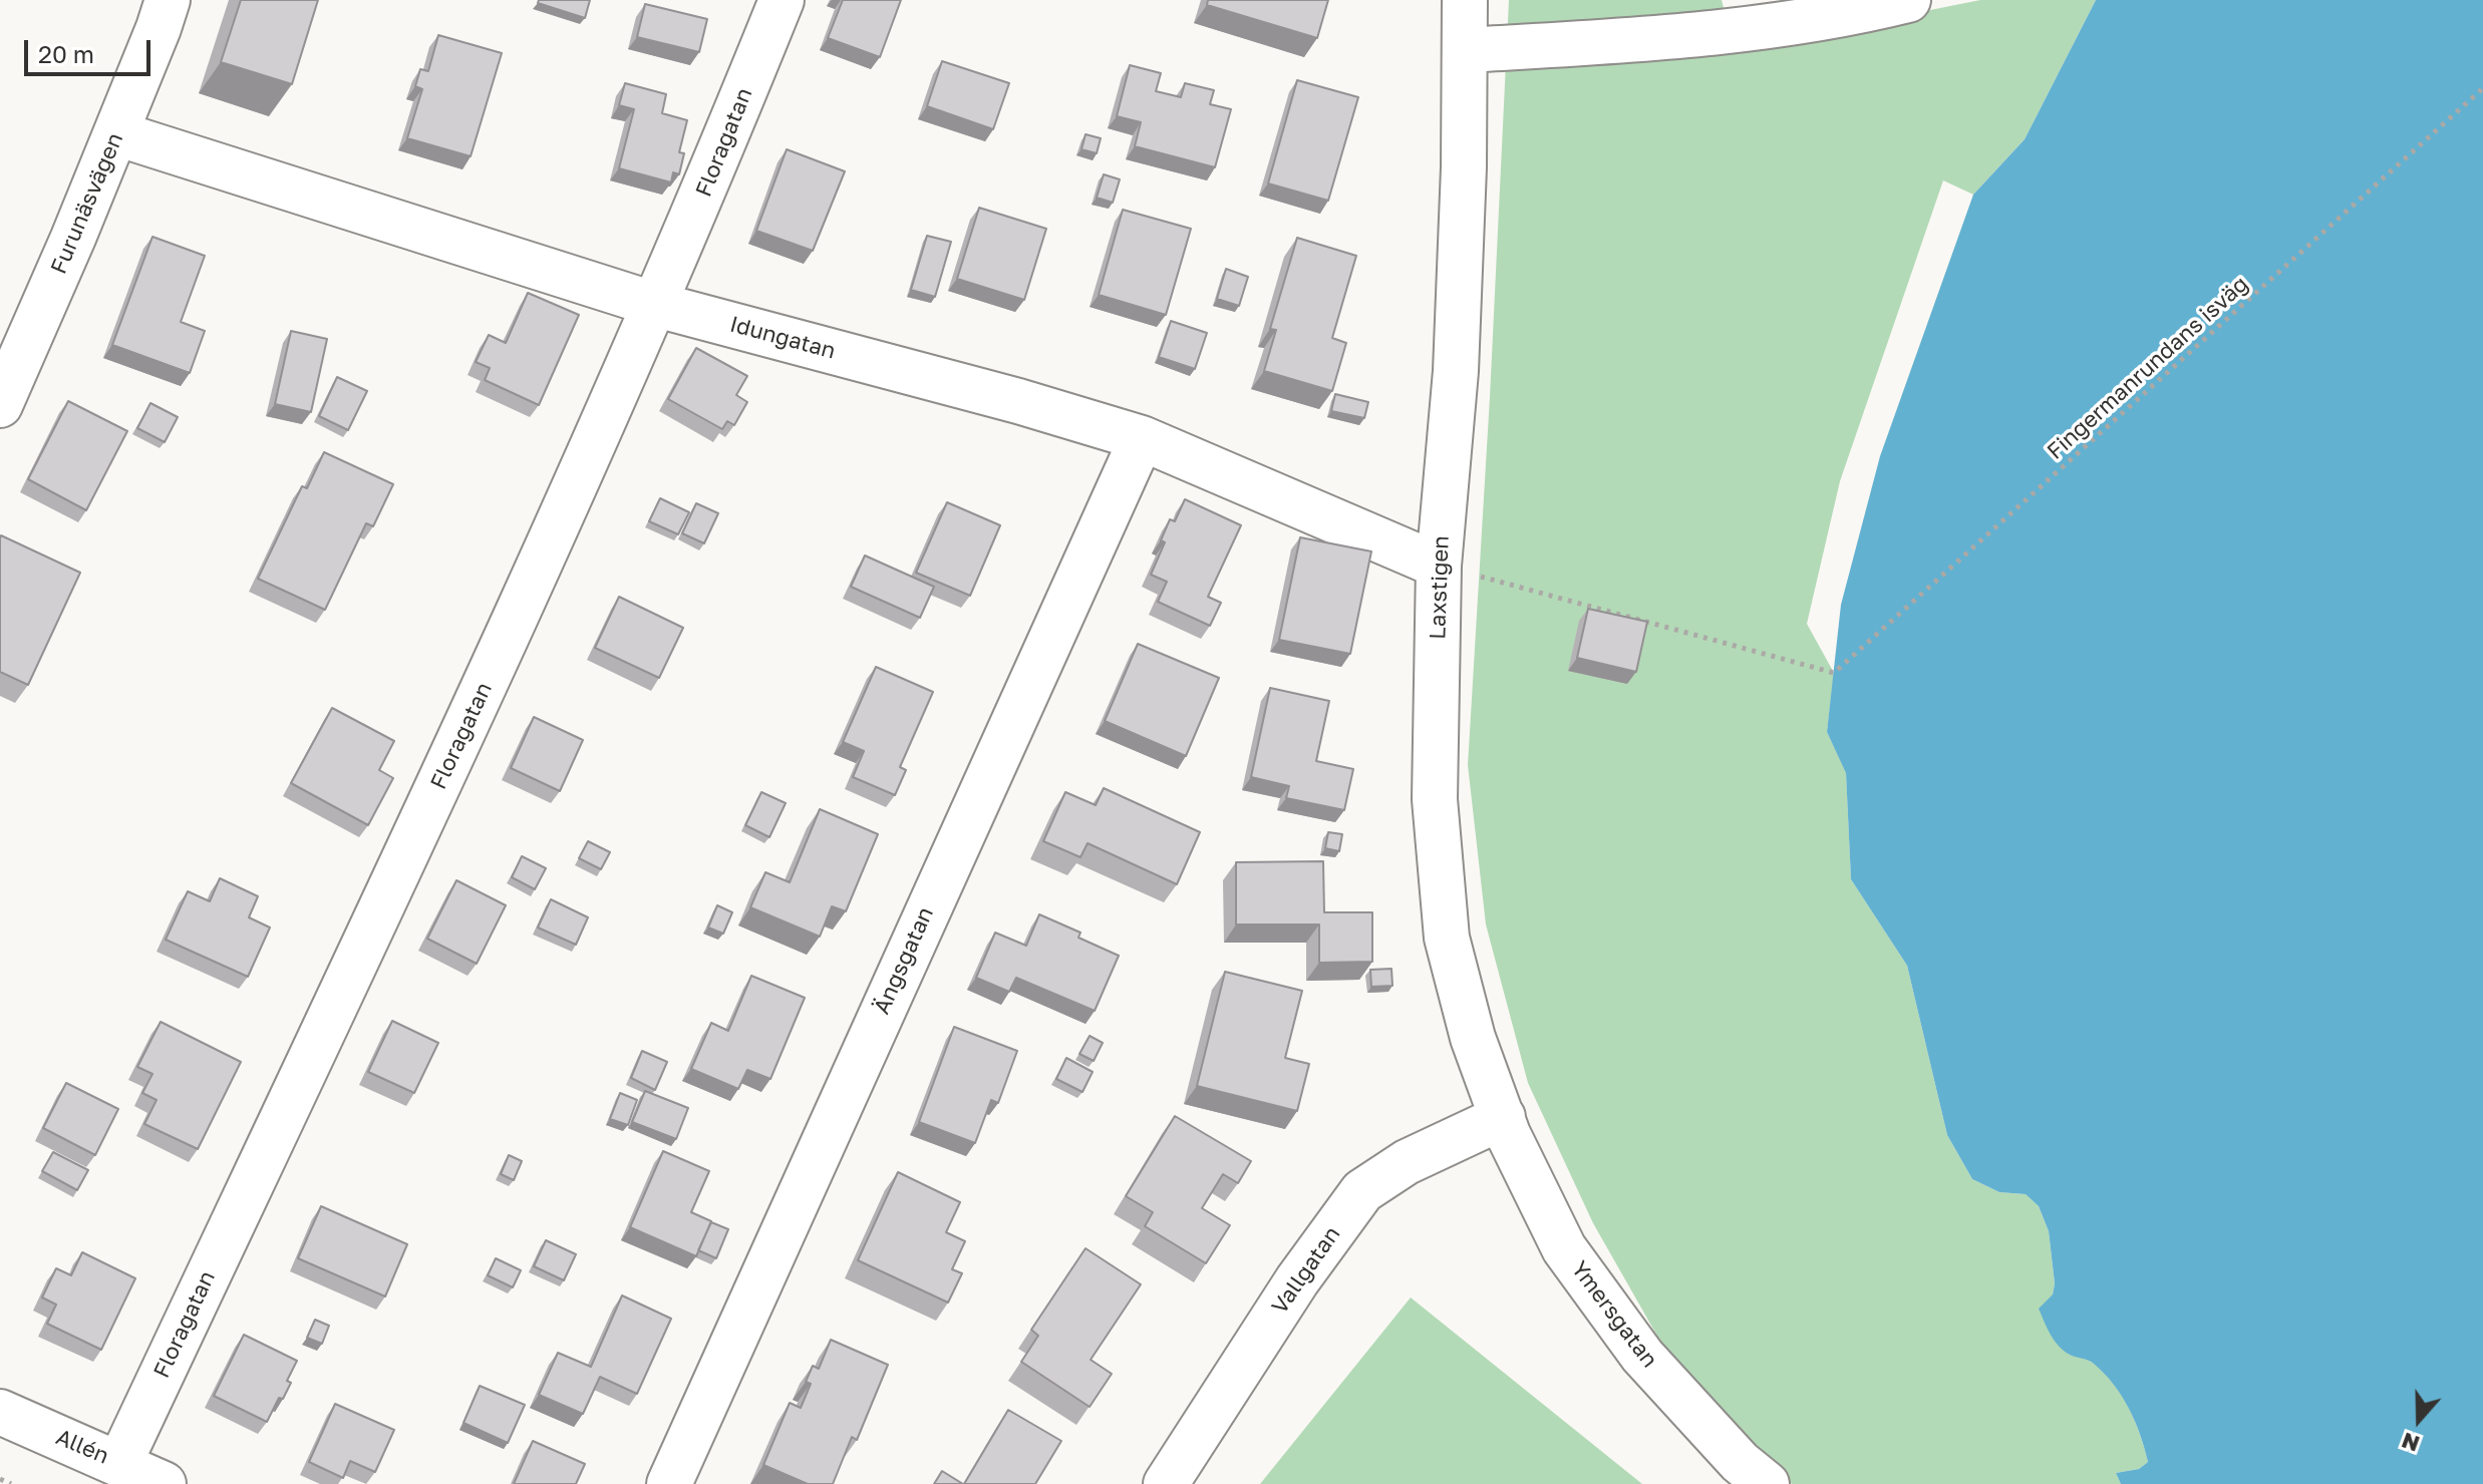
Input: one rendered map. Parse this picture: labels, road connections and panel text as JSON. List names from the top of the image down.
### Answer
{
  "streets": {
    "street": [
      "Floragatan",
      "Furunäsvägen",
      "Idungatan",
      "Laxstigen",
      "Ängsgatan",
      "Vallgatan",
      "Ymersgatan",
      "Allén"
    ],
    "path": ["Fingermanrundans isväg"]
  },
  "crossings": [
    ["Floragatan", "Idungatan"],
    ["Floragatan", "Allén"],
    ["Furunäsvägen", "Idungatan"],
    ["Idungatan", "Fingermanrundans isväg"],
    ["Idungatan", "Laxstigen"],
    ["Idungatan", "Ängsgatan"],
    ["Fingermanrundans isväg", "Laxstigen"],
    ["Laxstigen", "Vallgatan"],
    ["Laxstigen", "Ymersgatan"],
    ["Vallgatan", "Ymersgatan"]
  ],
  "scale_bar": "20 m",
  "north": "bottom"
}
